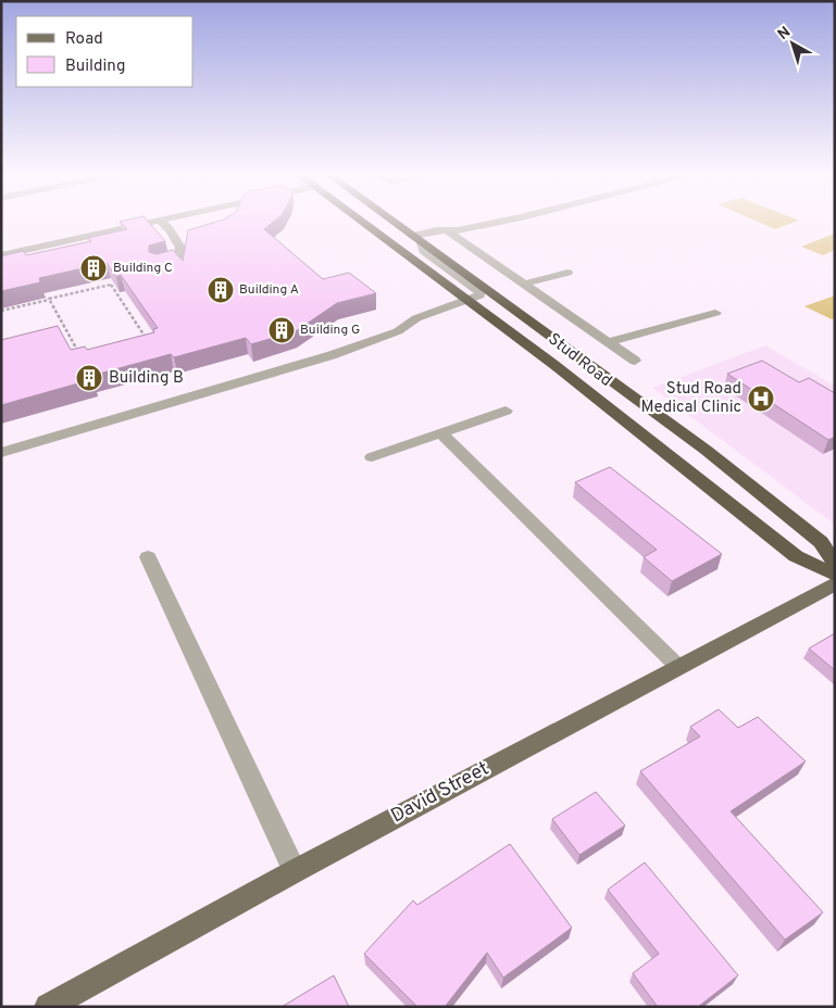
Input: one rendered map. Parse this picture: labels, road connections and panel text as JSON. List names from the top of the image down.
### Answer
{
  "streets": {
    "highway": ["Stud Road"],
    "main road": ["David Street"]
  },
  "places": {
    "building": [
      "Building C",
      "Building A",
      "Building G",
      "Building B"
    ],
    "hospital": ["Stud Road Medical Clinic"]
  },
  "legend": ["Road", "Building"],
  "north": "top left"
}
